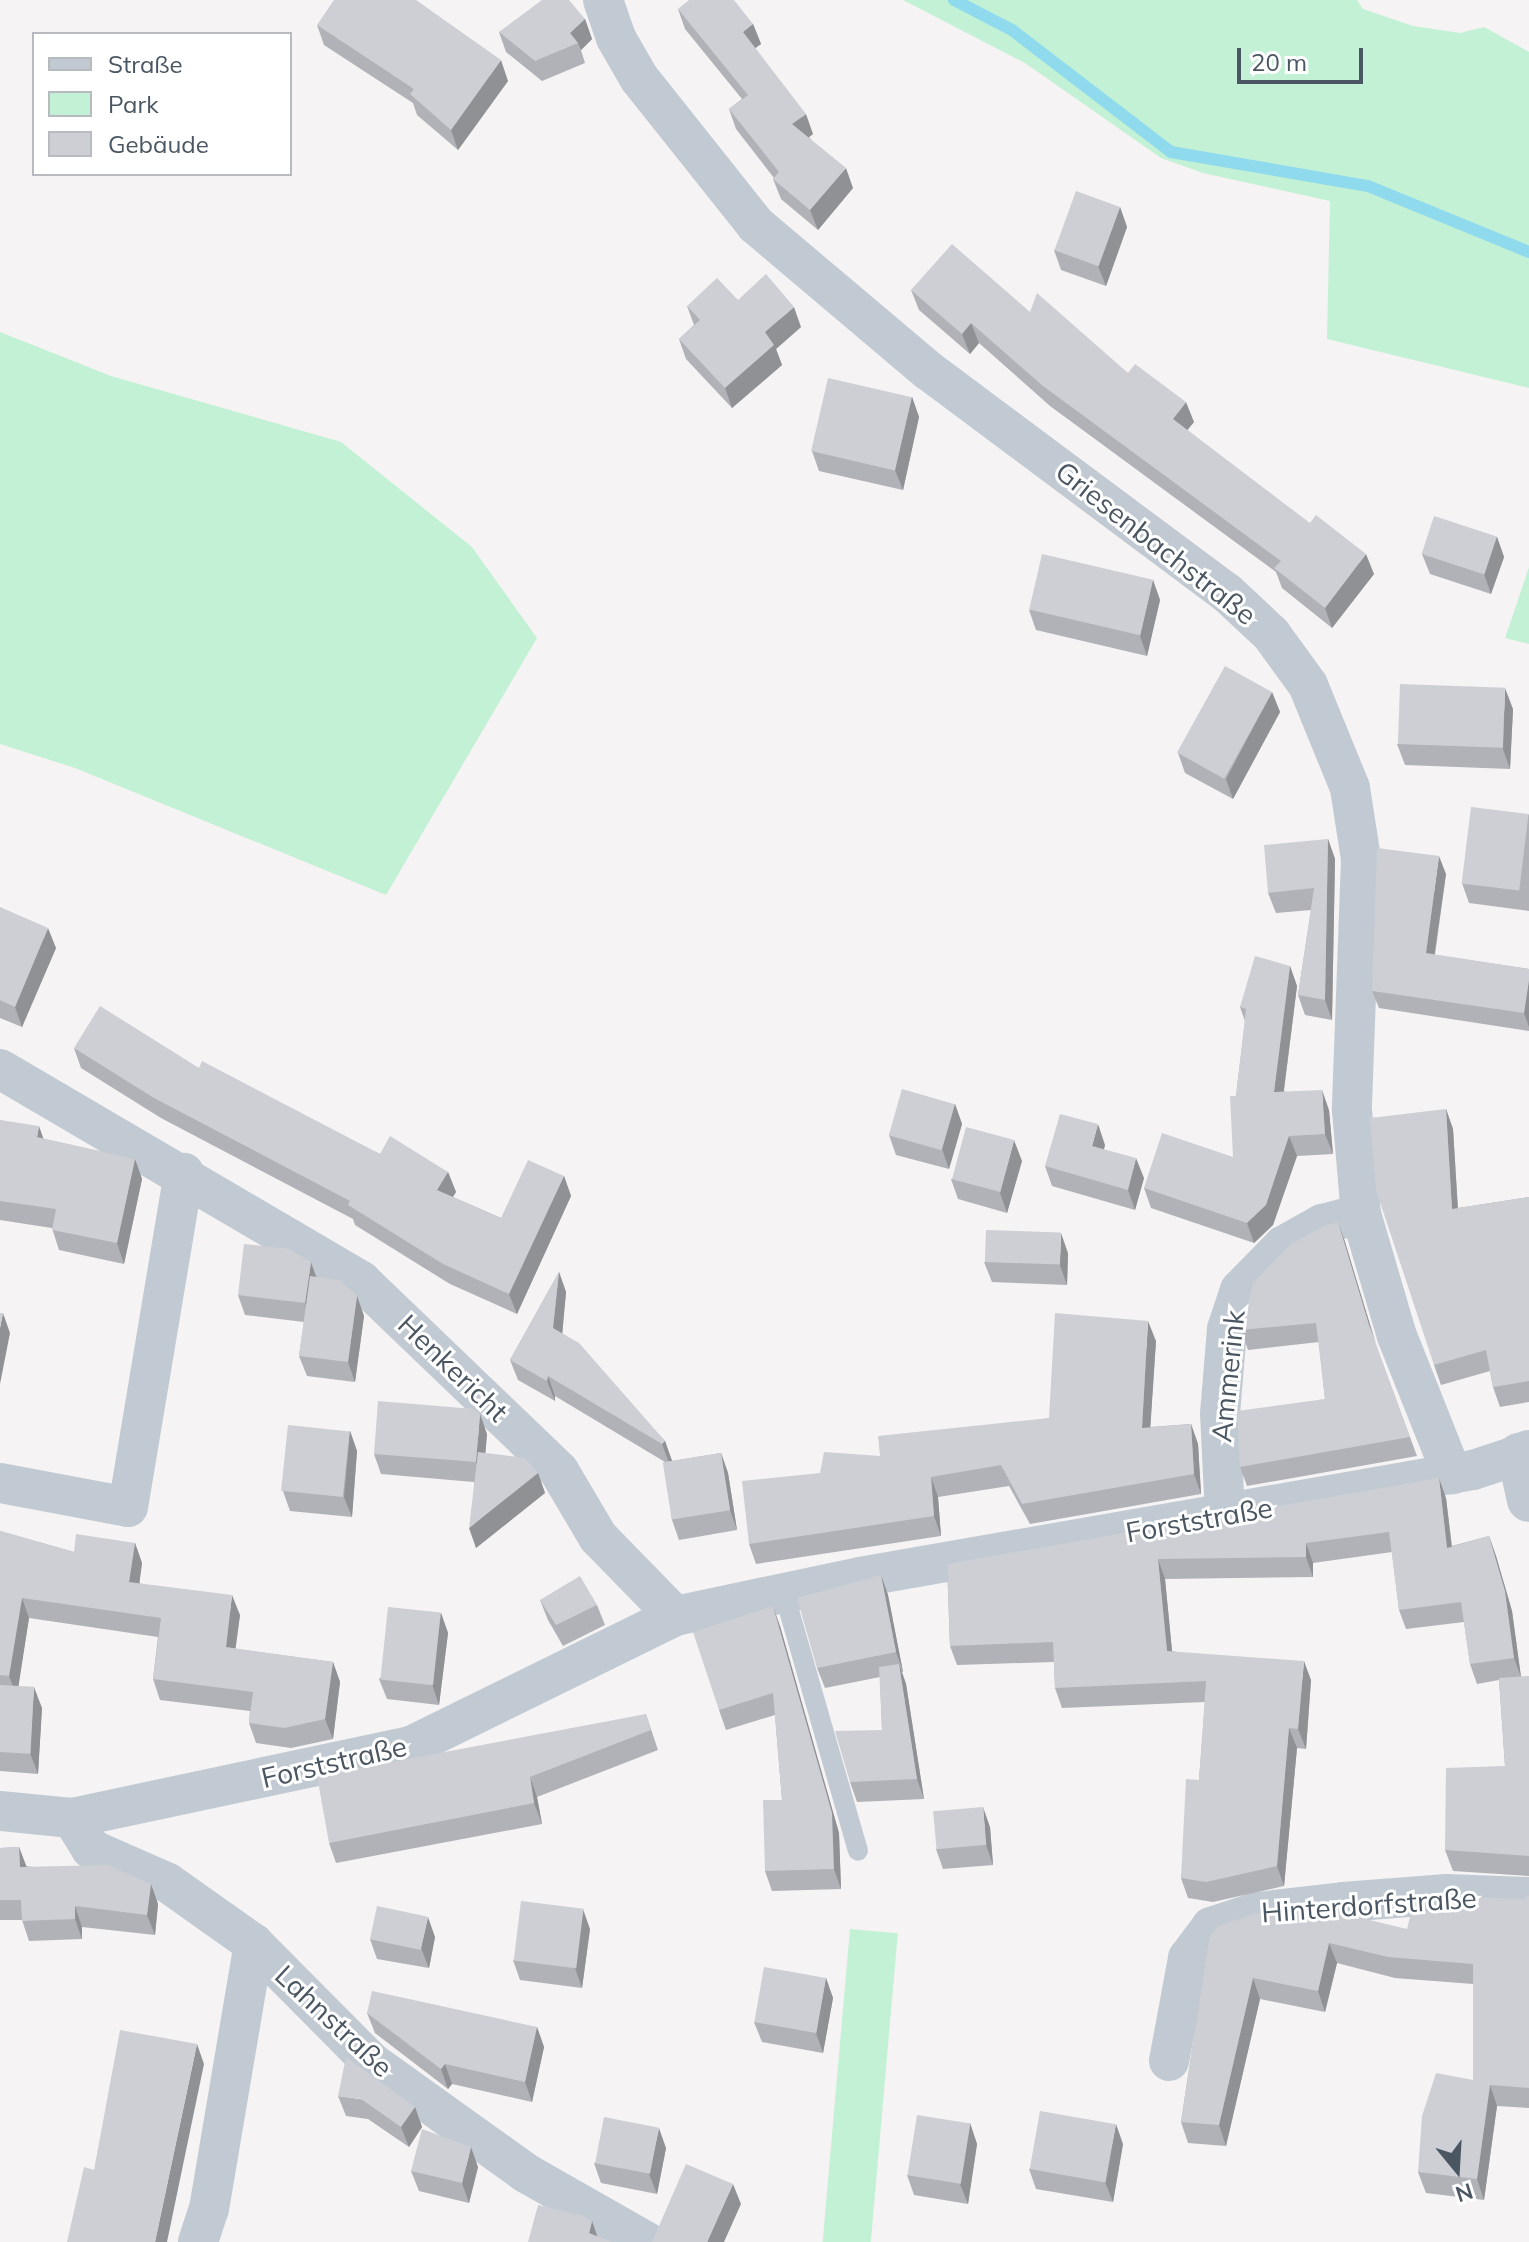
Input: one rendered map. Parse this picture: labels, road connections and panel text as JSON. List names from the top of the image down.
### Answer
{
  "streets": {
    "street": [
      "Griesenbachstraße",
      "Henkericht",
      "Ammerink",
      "Forststraße",
      "Hinterdorfstraße",
      "Lahnstraße"
    ]
  },
  "crossings": [
    ["Griesenbachstraße", "Ammerink"],
    ["Griesenbachstraße", "Forststraße"],
    ["Henkericht", "Forststraße"],
    ["Ammerink", "Forststraße"],
    ["Forststraße", "Lahnstraße"]
  ],
  "legend": ["Straße", "Park", "Gebäude"],
  "scale_bar": "20 m",
  "north": "bottom"
}
